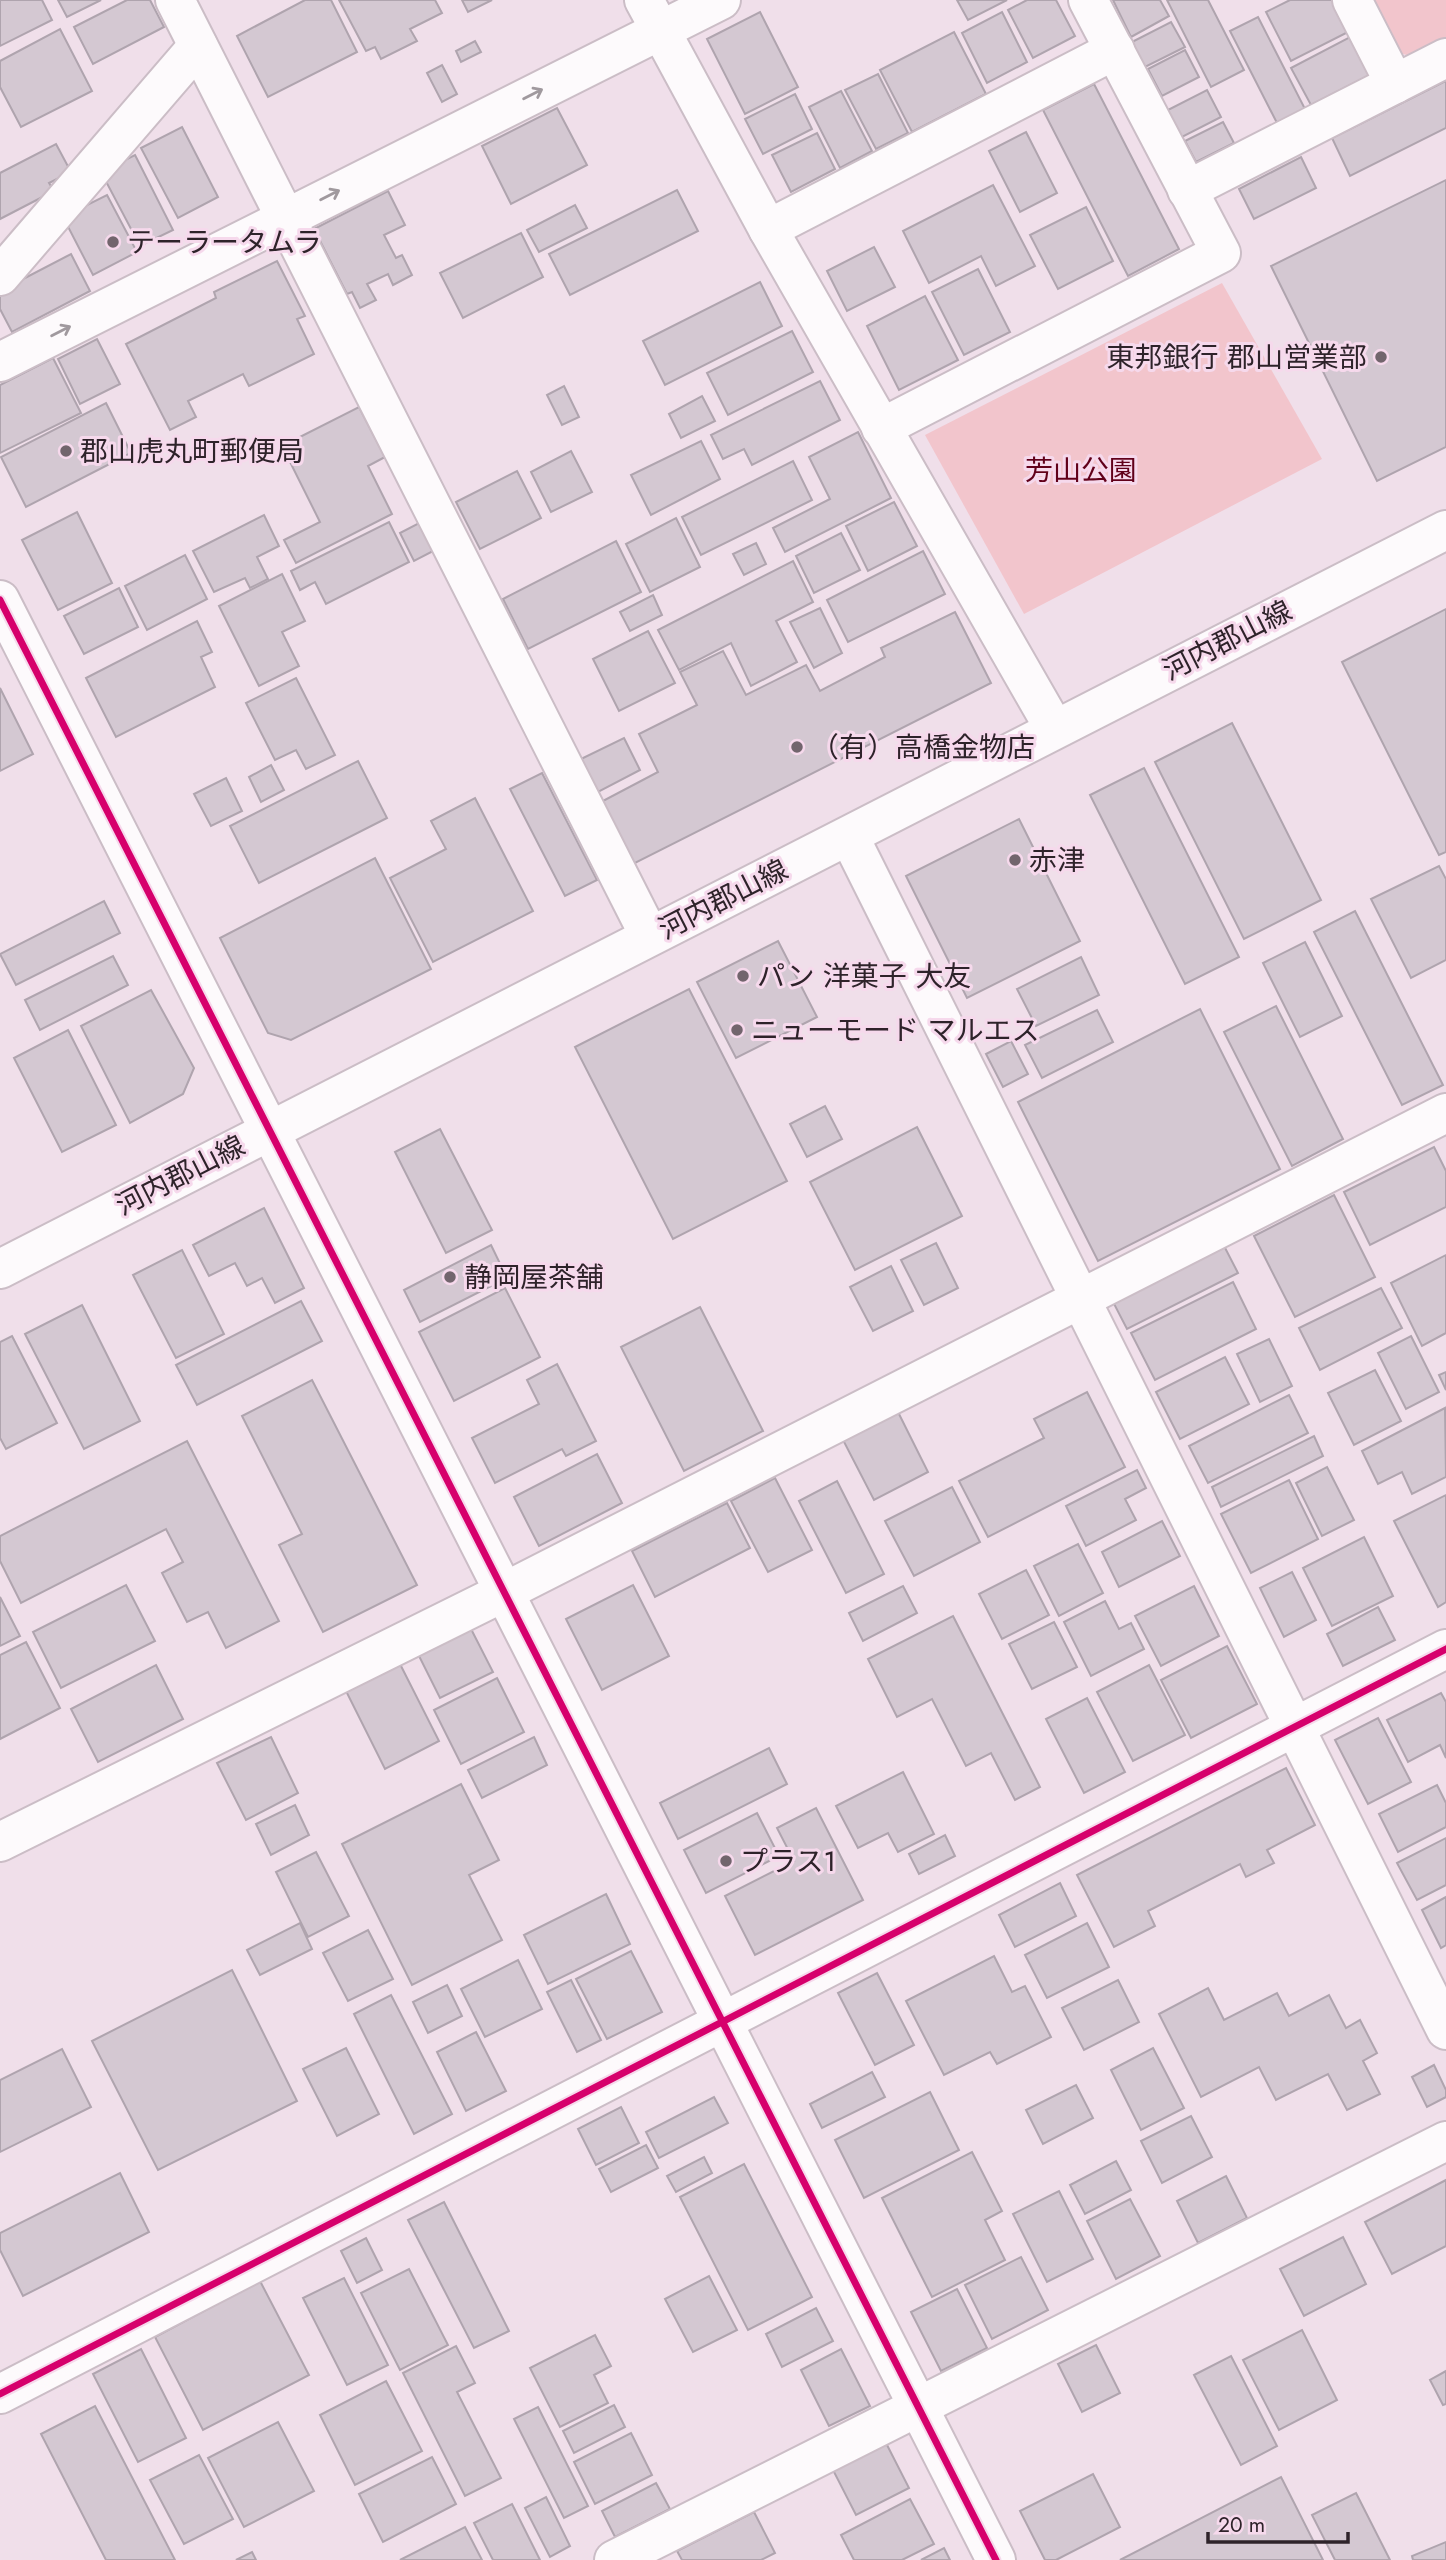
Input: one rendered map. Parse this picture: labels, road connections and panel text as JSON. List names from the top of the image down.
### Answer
{
  "streets": {
    "street": ["河内郡山線"]
  },
  "parks": ["芳山公園"],
  "places": [
    "テーラータムラ",
    "東邦銀行 郡山営業部",
    "郡山虎丸町郵便局",
    "（有）高橋金物店",
    "赤津",
    "パン 洋菓子 大友",
    "ニューモード マルエス",
    "静岡屋茶舗",
    "プラス1"
  ],
  "scale_bar": "20 m"
}
